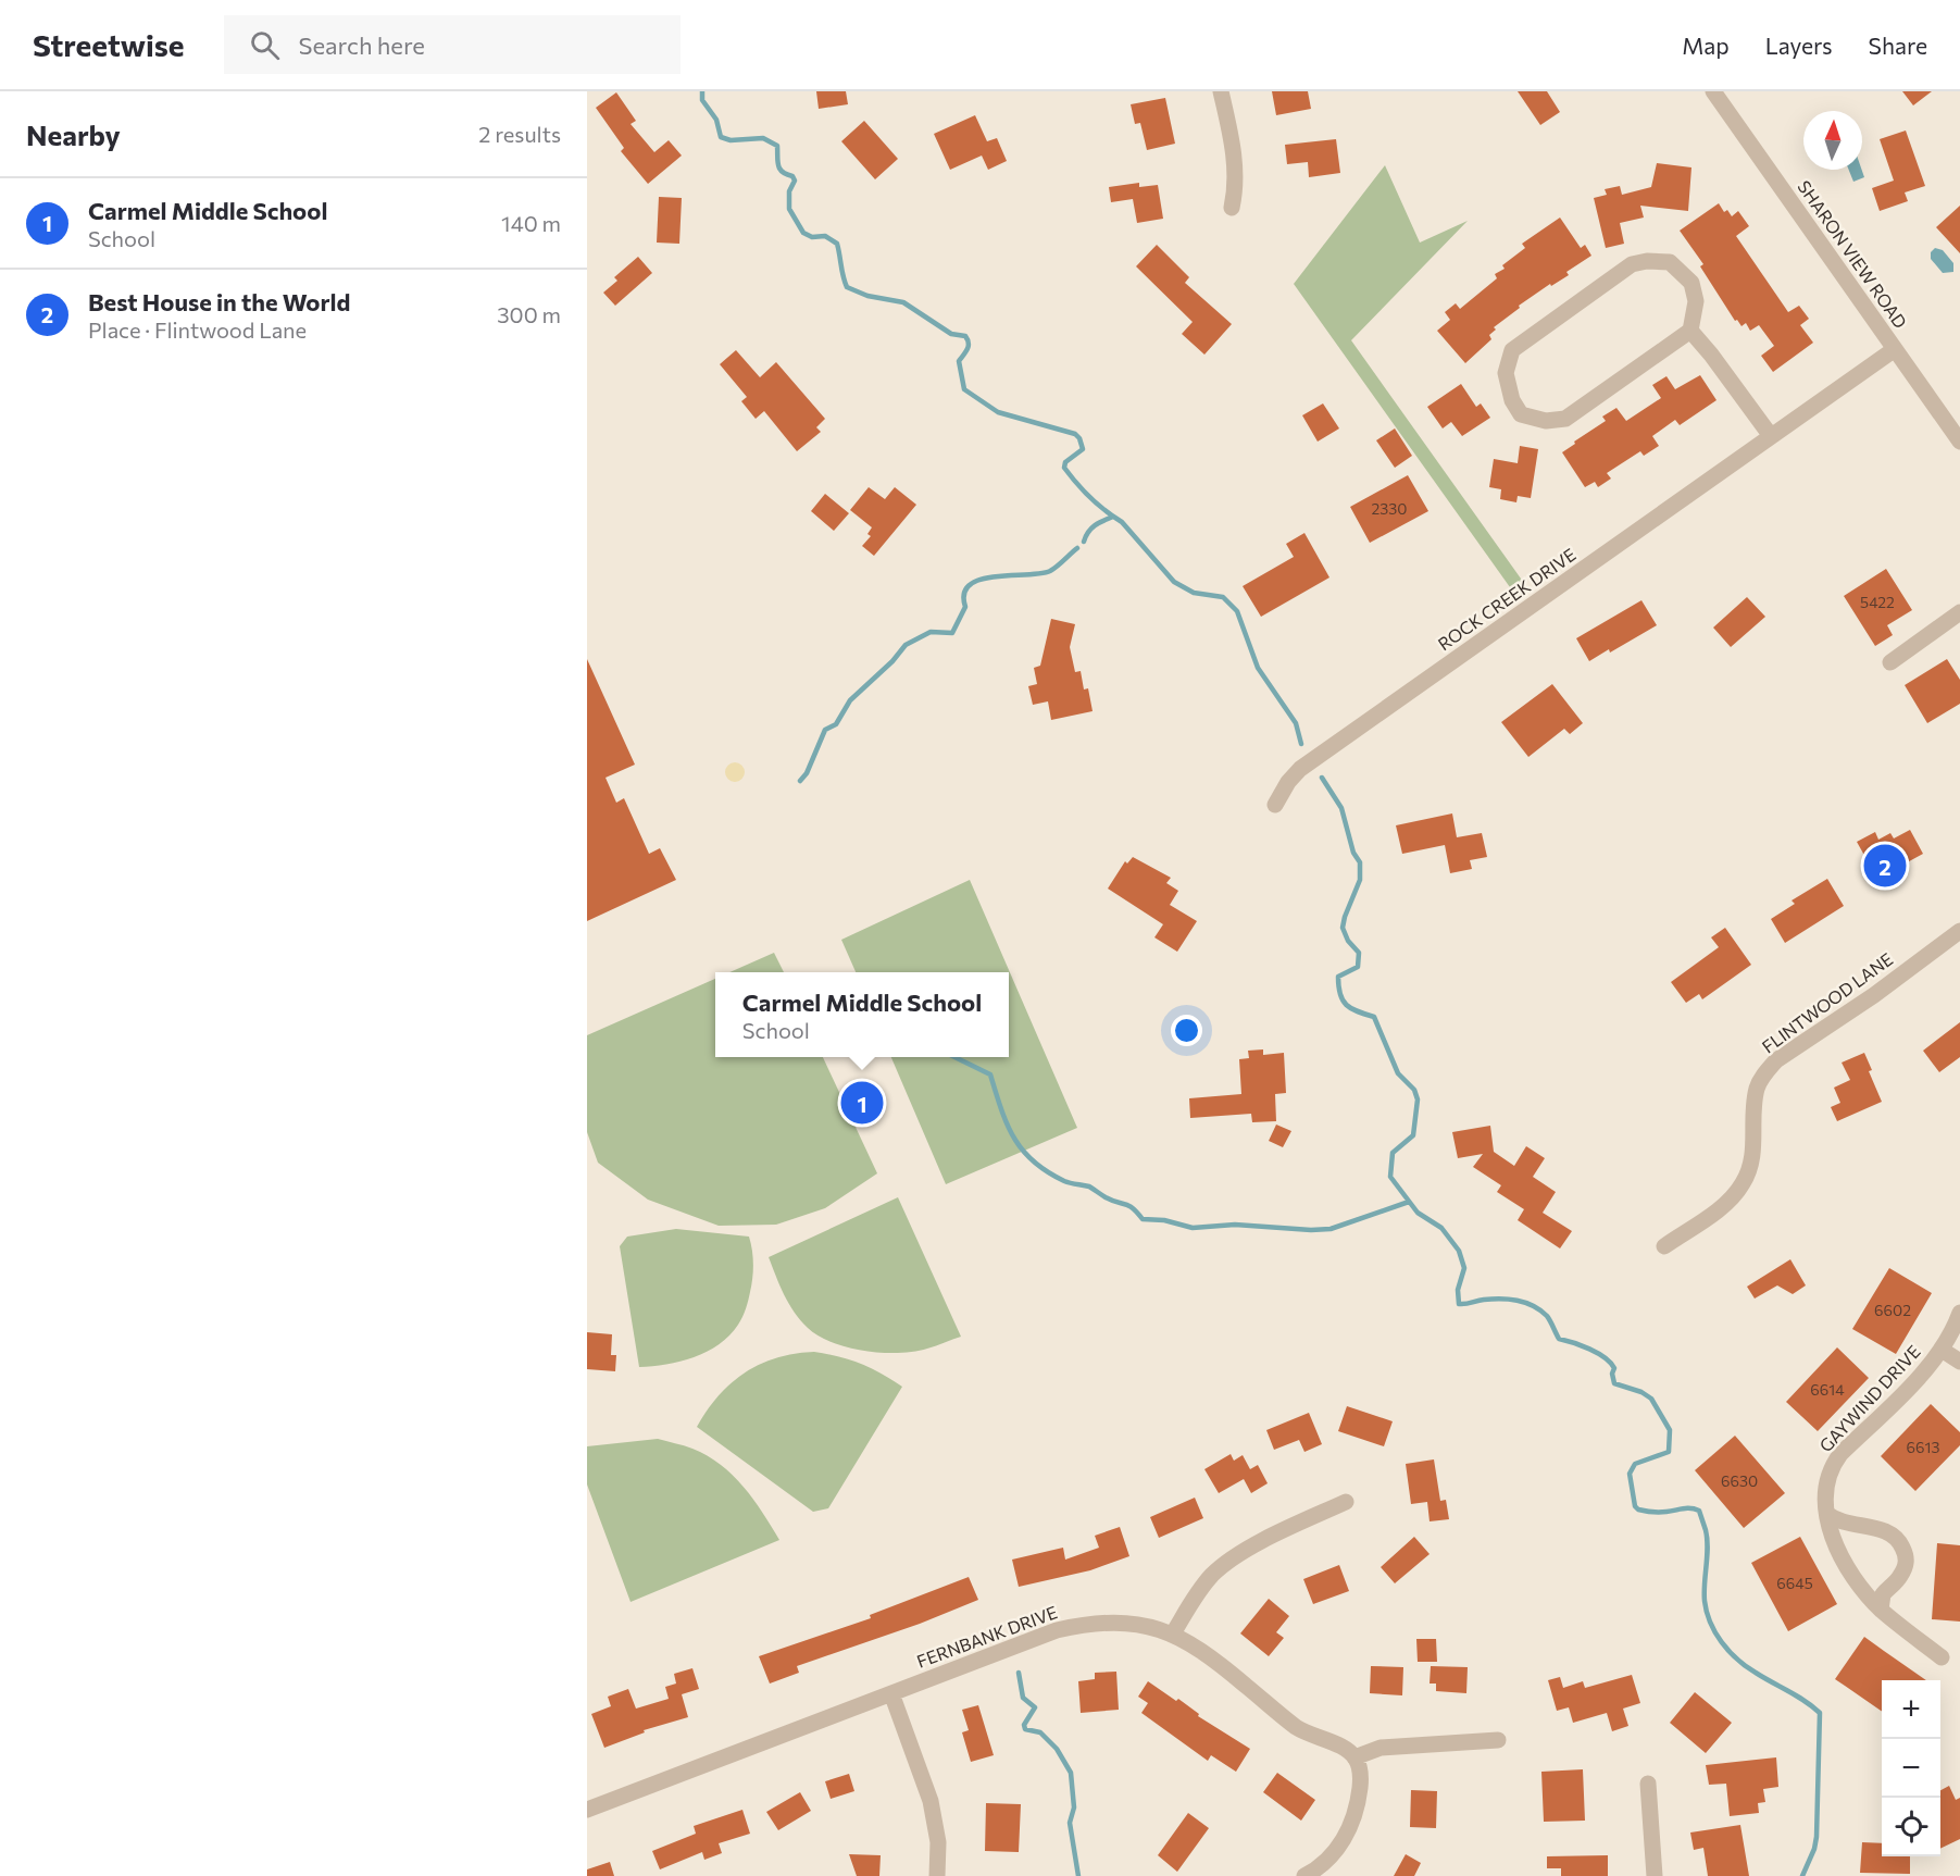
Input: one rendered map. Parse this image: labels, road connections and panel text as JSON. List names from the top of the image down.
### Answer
{
  "streets": {
    "street": [
      "SHARON VIEW ROAD",
      "ROCK CREEK DRIVE",
      "FLINTWOOD LANE",
      "GAYWIND DRIVE",
      "FERNBANK DRIVE"
    ]
  },
  "crossings": [
    ["SHARON VIEW ROAD", "ROCK CREEK DRIVE"]
  ],
  "house_numbers": [
    "2330",
    "5422",
    "6602",
    "6614",
    "6613",
    "6630",
    "6645"
  ],
  "north": "top",
  "page": {
    "header": "Streetwise",
    "search": "Search here",
    "nav": ["Map", "Layers", "Share"],
    "heading": ["Nearby", "2 results"],
    "list": [
      {
        "mark": "1",
        "name": "Carmel Middle School",
        "note": "School",
        "value": "140 m"
      },
      {
        "mark": "2",
        "name": "Best House in the World",
        "note": "Place · Flintwood Lane",
        "value": "300 m"
      }
    ],
    "pins": ["2", "1"],
    "popup": ["Carmel Middle School", "School"],
    "map_buttons": ["+", "−"]
  }
}
